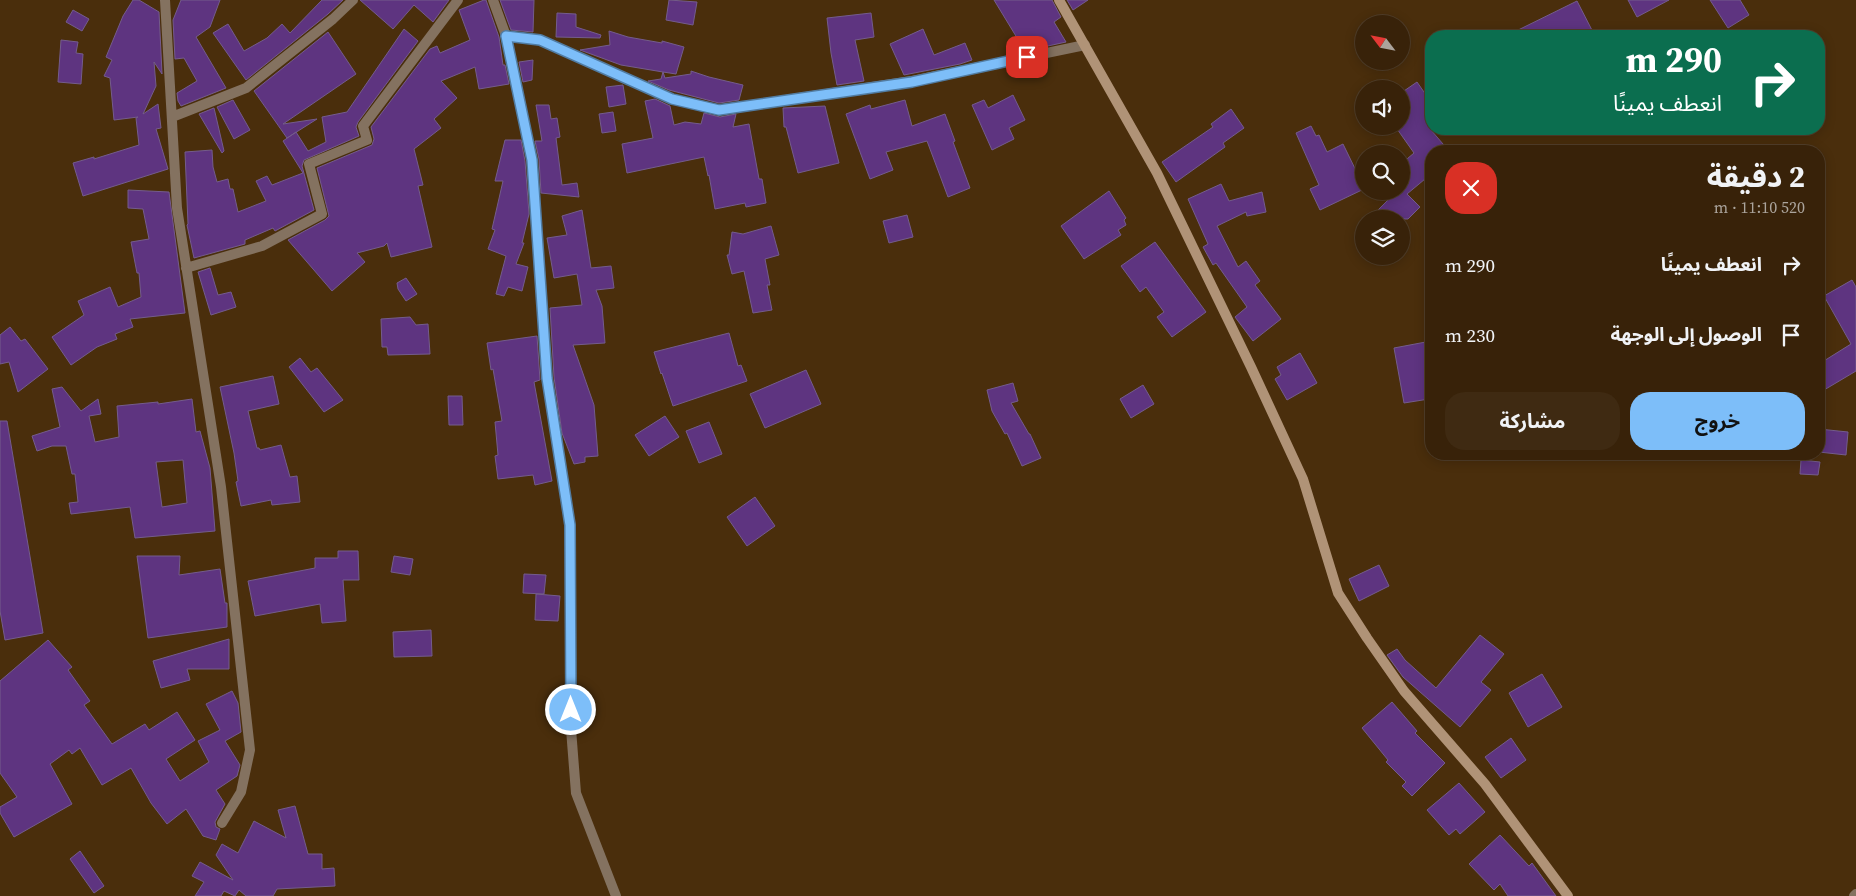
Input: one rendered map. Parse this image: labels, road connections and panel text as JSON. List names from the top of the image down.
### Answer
{
  "north": "top left",
  "page": {
    "turn": ["290 m", "انعطف يمينًا"],
    "heading": ["2 دقيقة", "520 m · 11:10"],
    "list": [
      {
        "name": "انعطف يمينًا",
        "value": "290 m"
      },
      {
        "name": "الوصول إلى الوجهة",
        "value": "230 m"
      }
    ],
    "buttons": ["خروج", "مشاركة"]
  }
}
